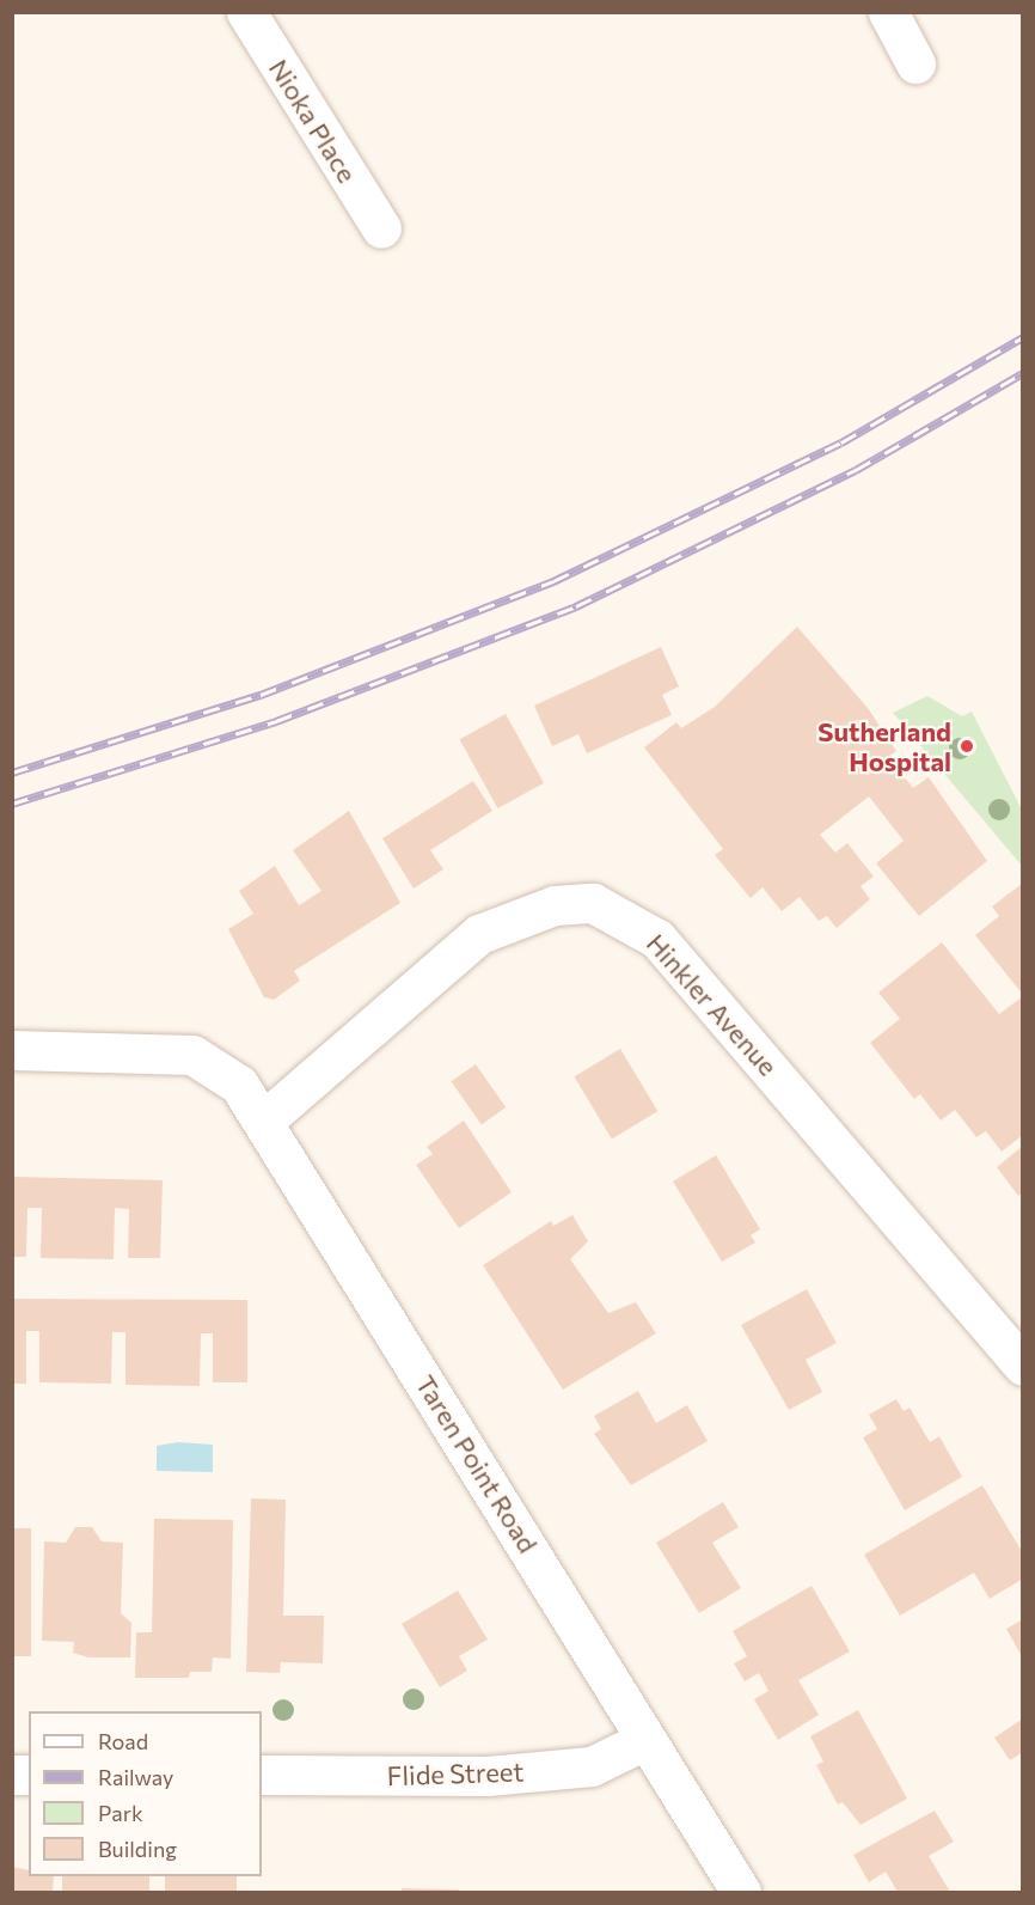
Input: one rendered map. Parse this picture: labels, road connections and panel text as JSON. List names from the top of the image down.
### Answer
{
  "streets": {
    "street": [
      "Nioka Place",
      "Hinkler Avenue",
      "Taren Point Road",
      "Flide Street"
    ]
  },
  "crossings": [
    ["Hinkler Avenue", "Taren Point Road"],
    ["Taren Point Road", "Flide Street"]
  ],
  "places": ["Sutherland Hospital"],
  "legend": [
    "Road",
    "Railway",
    "Park",
    "Building"
  ]
}
